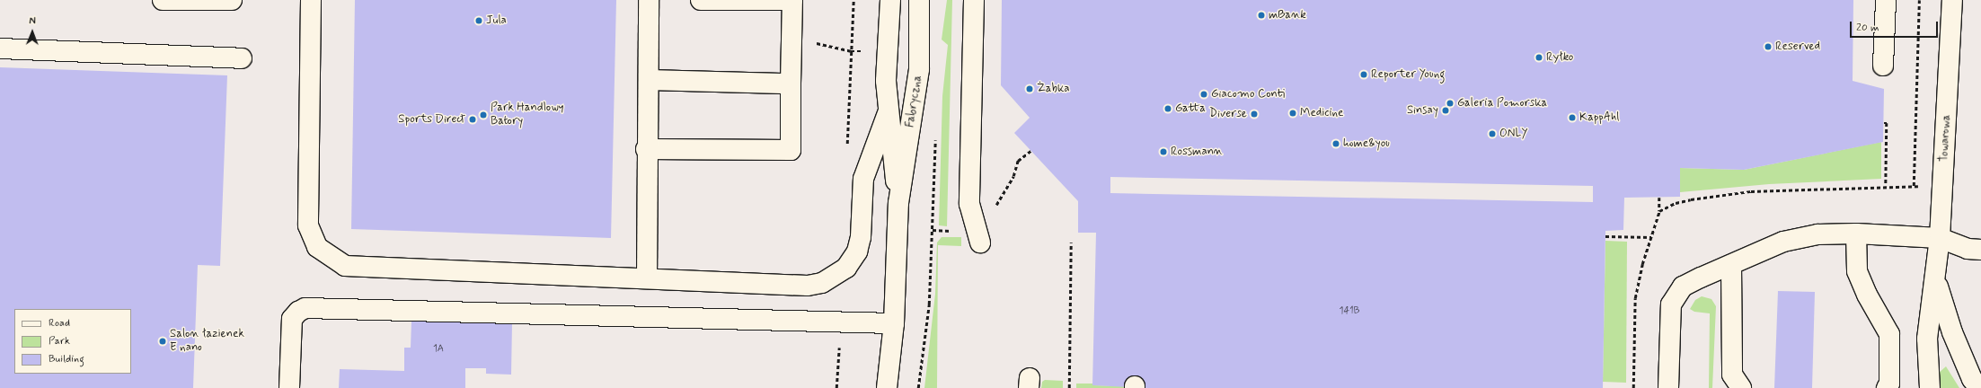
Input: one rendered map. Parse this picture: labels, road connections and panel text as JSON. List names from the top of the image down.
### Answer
{
  "streets": {
    "street": ["Fabryczna", "Towarowa"]
  },
  "places": [
    "mBank",
    "Jula",
    "Reserved",
    "Ryłko",
    "Reporter Young",
    "Żabka",
    "Giacomo Conti",
    "Galeria Pomorska",
    "Gatta",
    "Sinsay",
    "Medicine",
    "Diverse",
    "Park Handlowy Batory",
    "KappAhl",
    "Sports Direct",
    "ONLY",
    "home&you",
    "Rossmann",
    "Salon łazienek E nano"
  ],
  "house_numbers": ["141B", "1A"],
  "legend": ["Road", "Park", "Building"],
  "scale_bar": "20 m",
  "north": "top"
}
